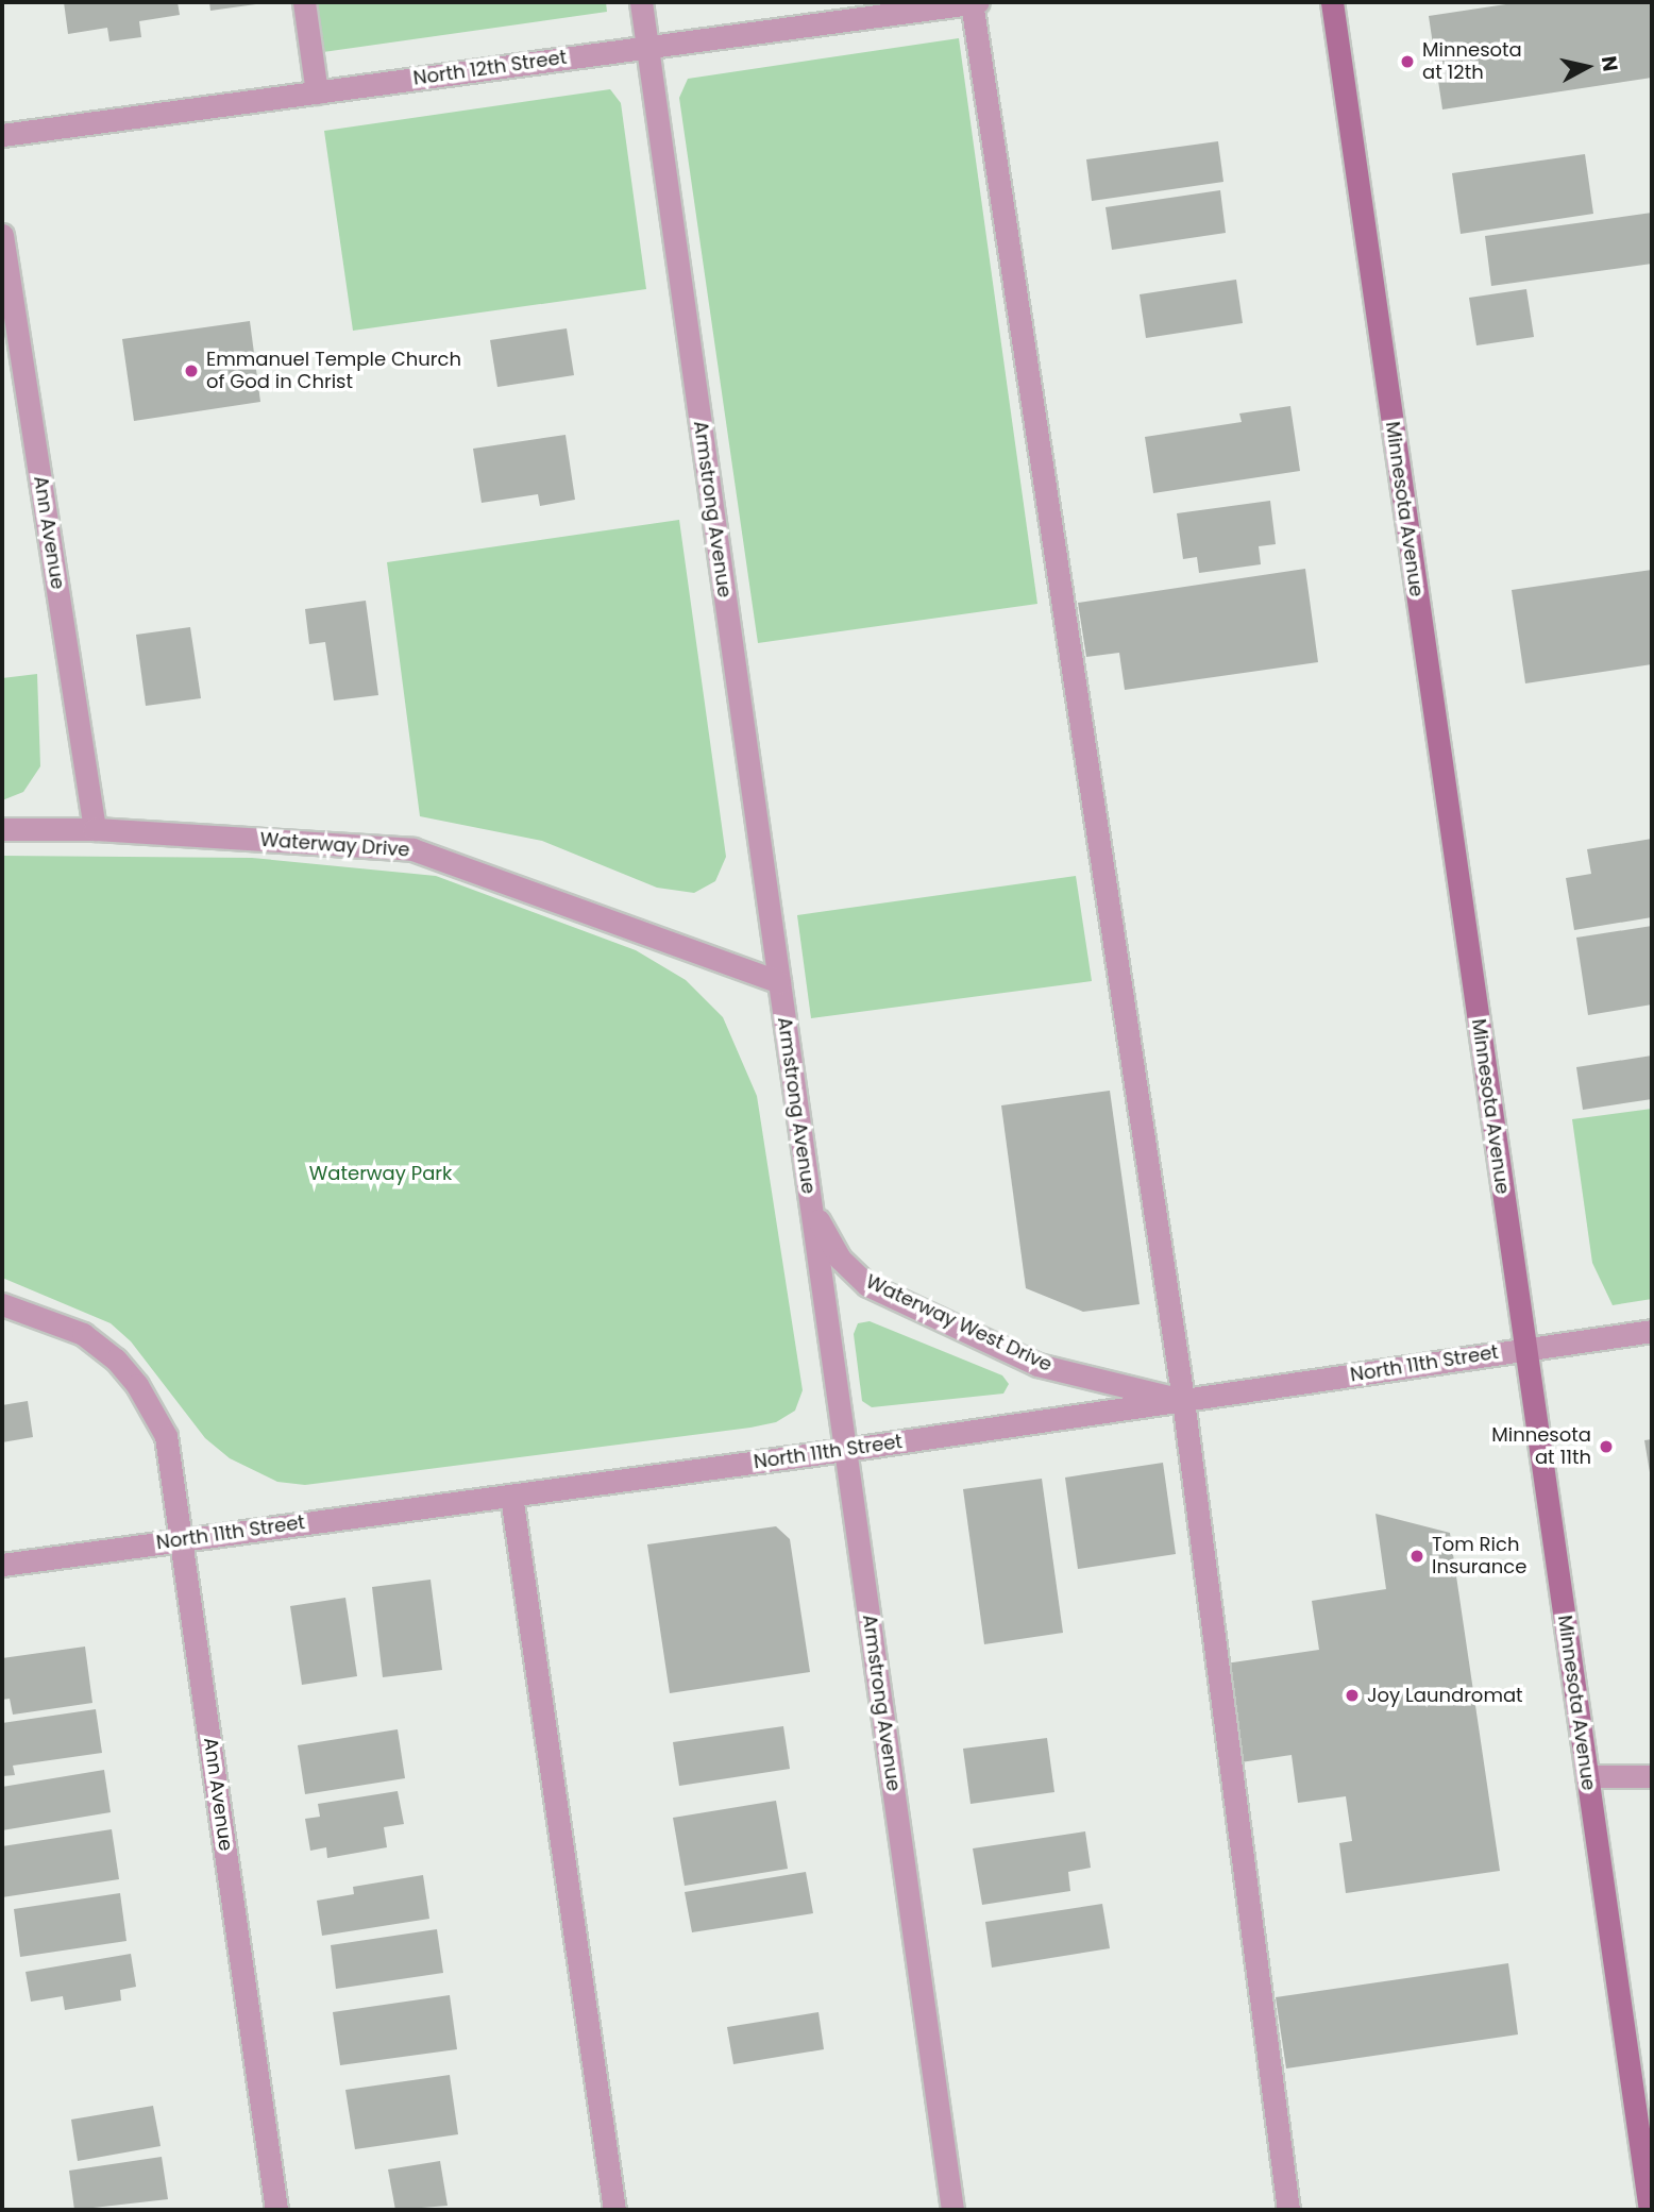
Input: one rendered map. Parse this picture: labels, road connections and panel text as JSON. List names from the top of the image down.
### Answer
{
  "streets": {
    "main road": ["Minnesota Avenue"],
    "street": [
      "North 12th Street",
      "Armstrong Avenue",
      "Ann Avenue",
      "Waterway Drive",
      "Waterway West Drive",
      "North 11th Street"
    ]
  },
  "crossings": [
    ["North 12th Street", "Armstrong Avenue"],
    ["Armstrong Avenue", "Waterway Drive"],
    ["Armstrong Avenue", "Waterway West Drive"],
    ["Armstrong Avenue", "North 11th Street"],
    ["Minnesota Avenue", "North 11th Street"],
    ["Ann Avenue", "Waterway Drive"],
    ["Ann Avenue", "North 11th Street"],
    ["Waterway West Drive", "North 11th Street"]
  ],
  "parks": ["Waterway Park"],
  "places": [
    "Minnesota at 12th",
    "Emmanuel Temple Church of God in Christ",
    "Minnesota at 11th",
    "Tom Rich Insurance",
    "Joy Laundromat"
  ],
  "north": "right"
}
